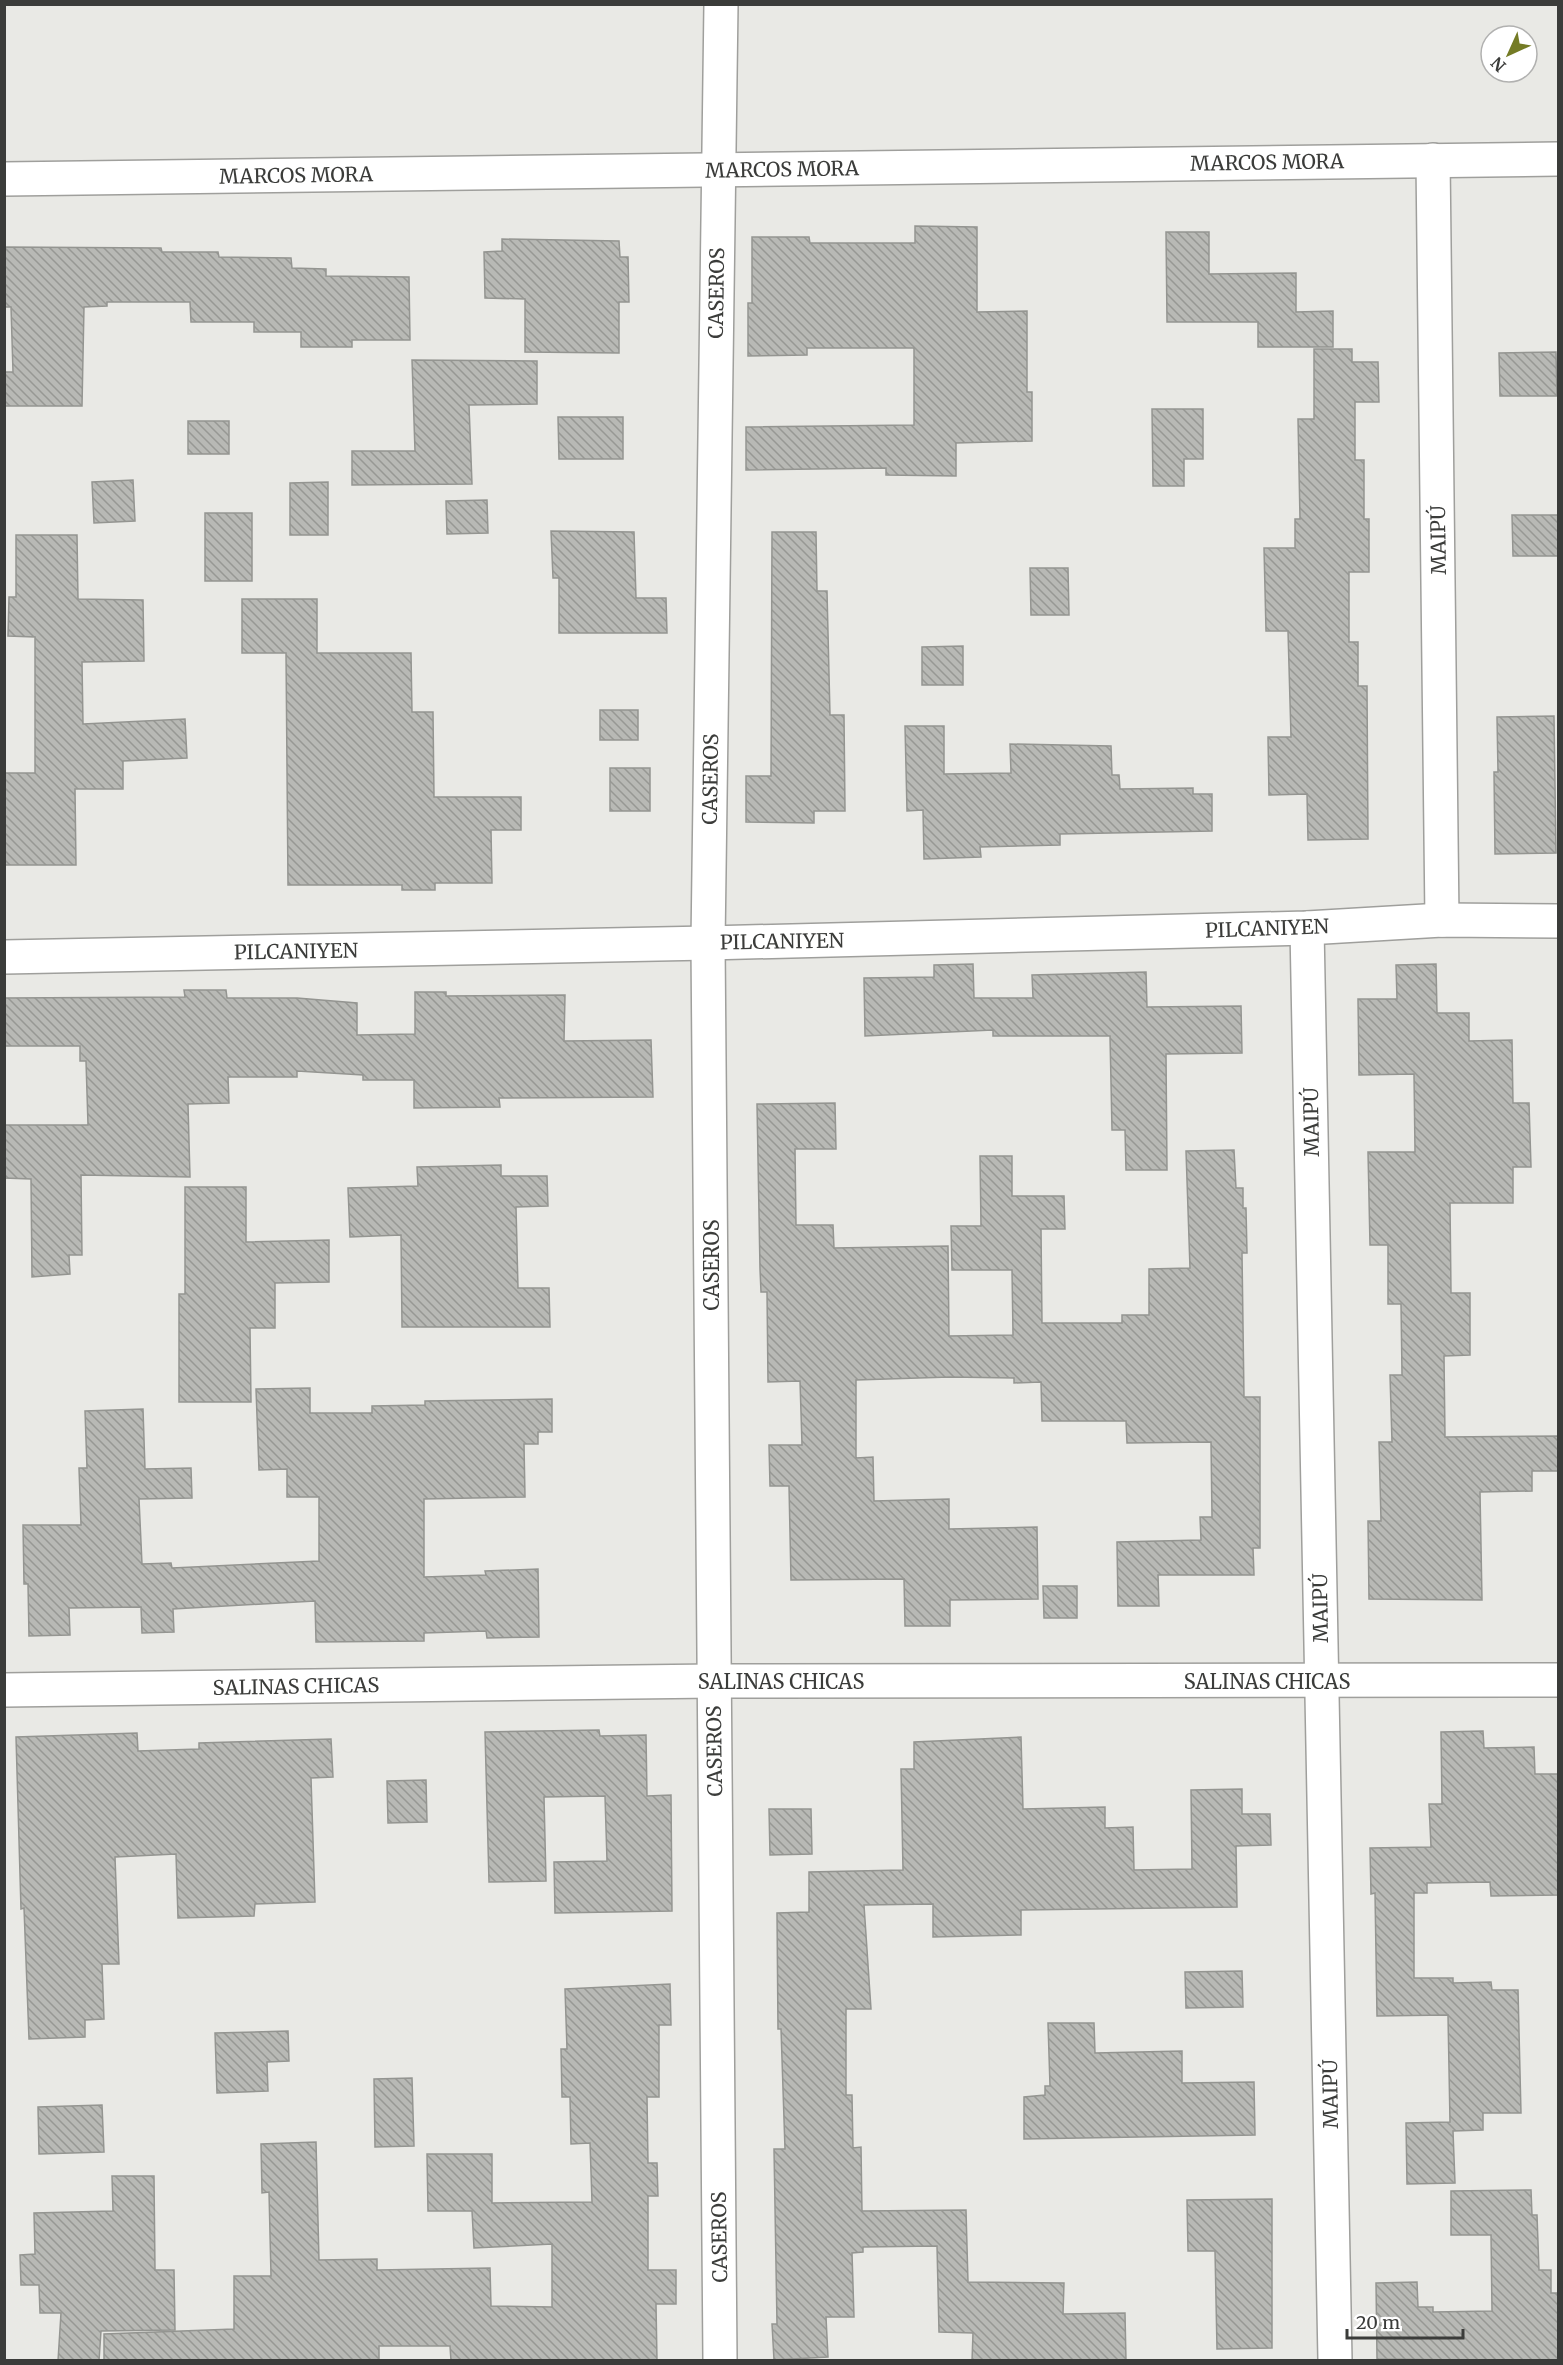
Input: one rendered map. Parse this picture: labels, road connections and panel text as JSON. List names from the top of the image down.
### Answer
{
  "streets": {
    "street": [
      "MARCOS MORA",
      "CASEROS",
      "MAIPÚ",
      "PILCANIYEN",
      "SALINAS CHICAS"
    ]
  },
  "crossings": [
    ["MARCOS MORA", "CASEROS"],
    ["MARCOS MORA", "MAIPÚ"],
    ["CASEROS", "PILCANIYEN"],
    ["CASEROS", "SALINAS CHICAS"],
    ["MAIPÚ", "PILCANIYEN"],
    ["MAIPÚ", "SALINAS CHICAS"]
  ],
  "scale_bar": "20 m",
  "north": "bottom left"
}
